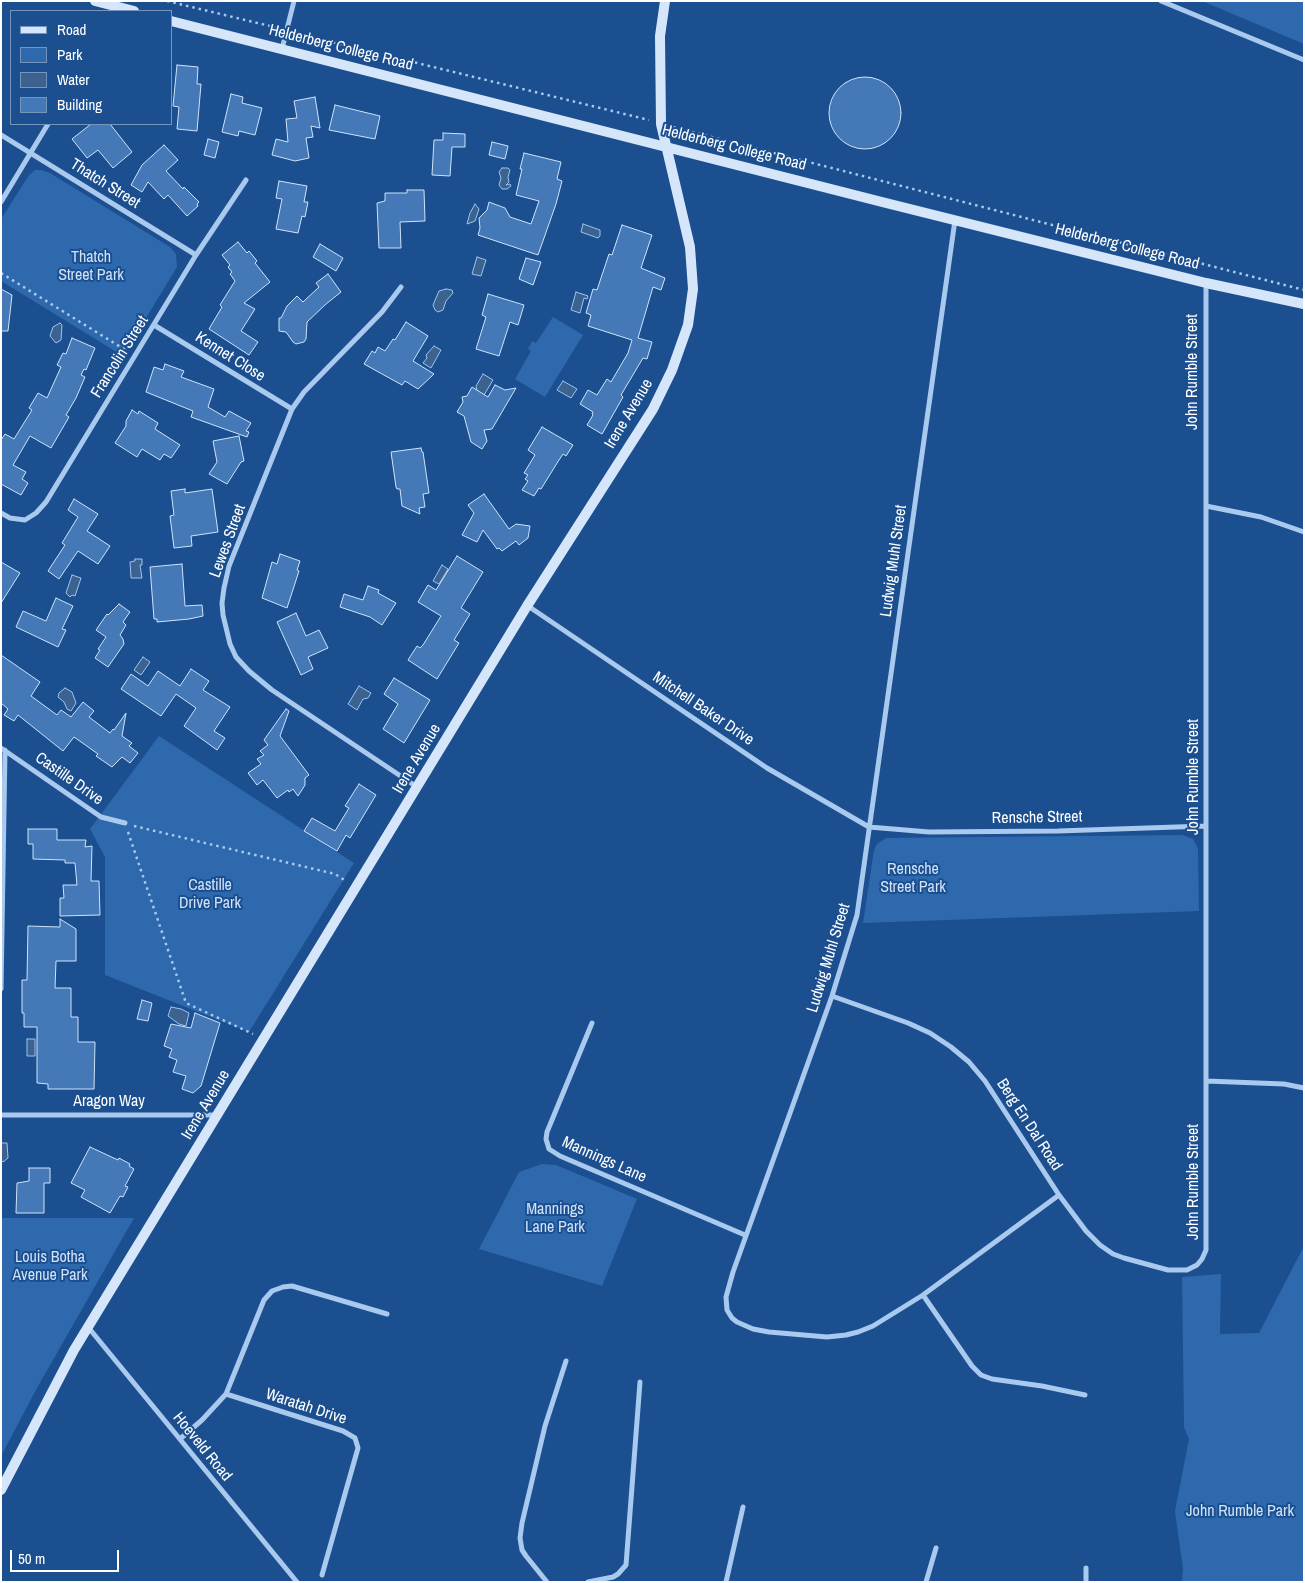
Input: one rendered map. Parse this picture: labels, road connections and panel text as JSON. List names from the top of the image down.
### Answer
{
  "streets": {
    "street": [
      "Helderberg College Road",
      "Thatch Street",
      "Francolin Street",
      "Kennet Close",
      "John Rumble Street",
      "Irene Avenue",
      "Lewes Street",
      "Ludwig Muhl Street",
      "Mitchell Baker Drive",
      "Castille Drive",
      "Rensche Street",
      "Aragon Way",
      "Berg En Dal Road",
      "Mannings Lane",
      "Waratah Drive",
      "Hoeveld Road"
    ]
  },
  "crossings": [
    ["Helderberg College Road", "John Rumble Street"],
    ["Helderberg College Road", "Irene Avenue"],
    ["Helderberg College Road", "Ludwig Muhl Street"],
    ["Thatch Street", "Francolin Street"],
    ["Francolin Street", "Kennet Close"],
    ["Kennet Close", "Lewes Street"],
    ["John Rumble Street", "Rensche Street"],
    ["John Rumble Street", "Berg En Dal Road"],
    ["Irene Avenue", "Lewes Street"],
    ["Irene Avenue", "Mitchell Baker Drive"],
    ["Irene Avenue", "Aragon Way"],
    ["Irene Avenue", "Hoeveld Road"],
    ["Ludwig Muhl Street", "Mitchell Baker Drive"],
    ["Ludwig Muhl Street", "Rensche Street"],
    ["Ludwig Muhl Street", "Berg En Dal Road"],
    ["Ludwig Muhl Street", "Mannings Lane"],
    ["Mitchell Baker Drive", "Rensche Street"]
  ],
  "parks": [
    "Thatch Street Park",
    "Rensche Street Park",
    "Castille Drive Park",
    "Mannings Lane Park",
    "Louis Botha Avenue Park",
    "John Rumble Park"
  ],
  "legend": [
    "Road",
    "Park",
    "Water",
    "Building"
  ],
  "scale_bar": "50 m"
}
